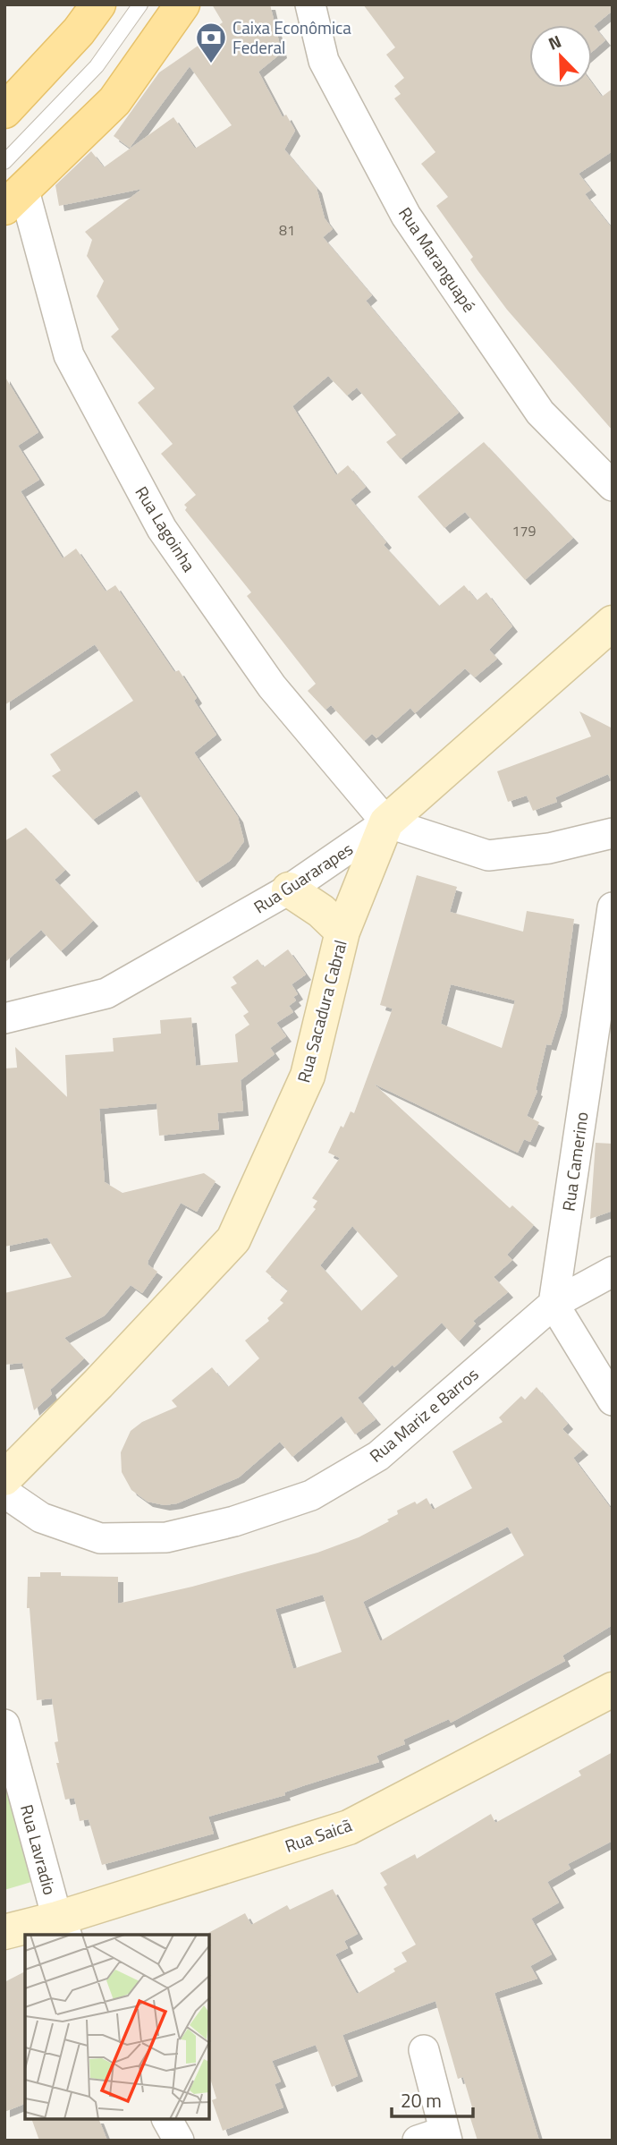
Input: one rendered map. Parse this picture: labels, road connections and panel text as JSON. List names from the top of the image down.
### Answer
{
  "streets": {
    "street": [
      "Rua Maranguapé",
      "Rua Lagoinha",
      "Rua Guararapes",
      "Rua Sacadura Cabral",
      "Rua Camerino",
      "Rua Mariz e Barros",
      "Rua Saicã",
      "Rua Lavradio"
    ]
  },
  "crossings": [
    ["Rua Lagoinha", "Rua Guararapes"],
    ["Rua Lagoinha", "Rua Sacadura Cabral"],
    ["Rua Guararapes", "Rua Sacadura Cabral"],
    ["Rua Camerino", "Rua Mariz e Barros"],
    ["Rua Saicã", "Rua Lavradio"]
  ],
  "places": {
    "bank": ["Caixa Econômica Federal"]
  },
  "house_numbers": ["81", "179"],
  "scale_bar": "20 m",
  "north": "top left"
}
